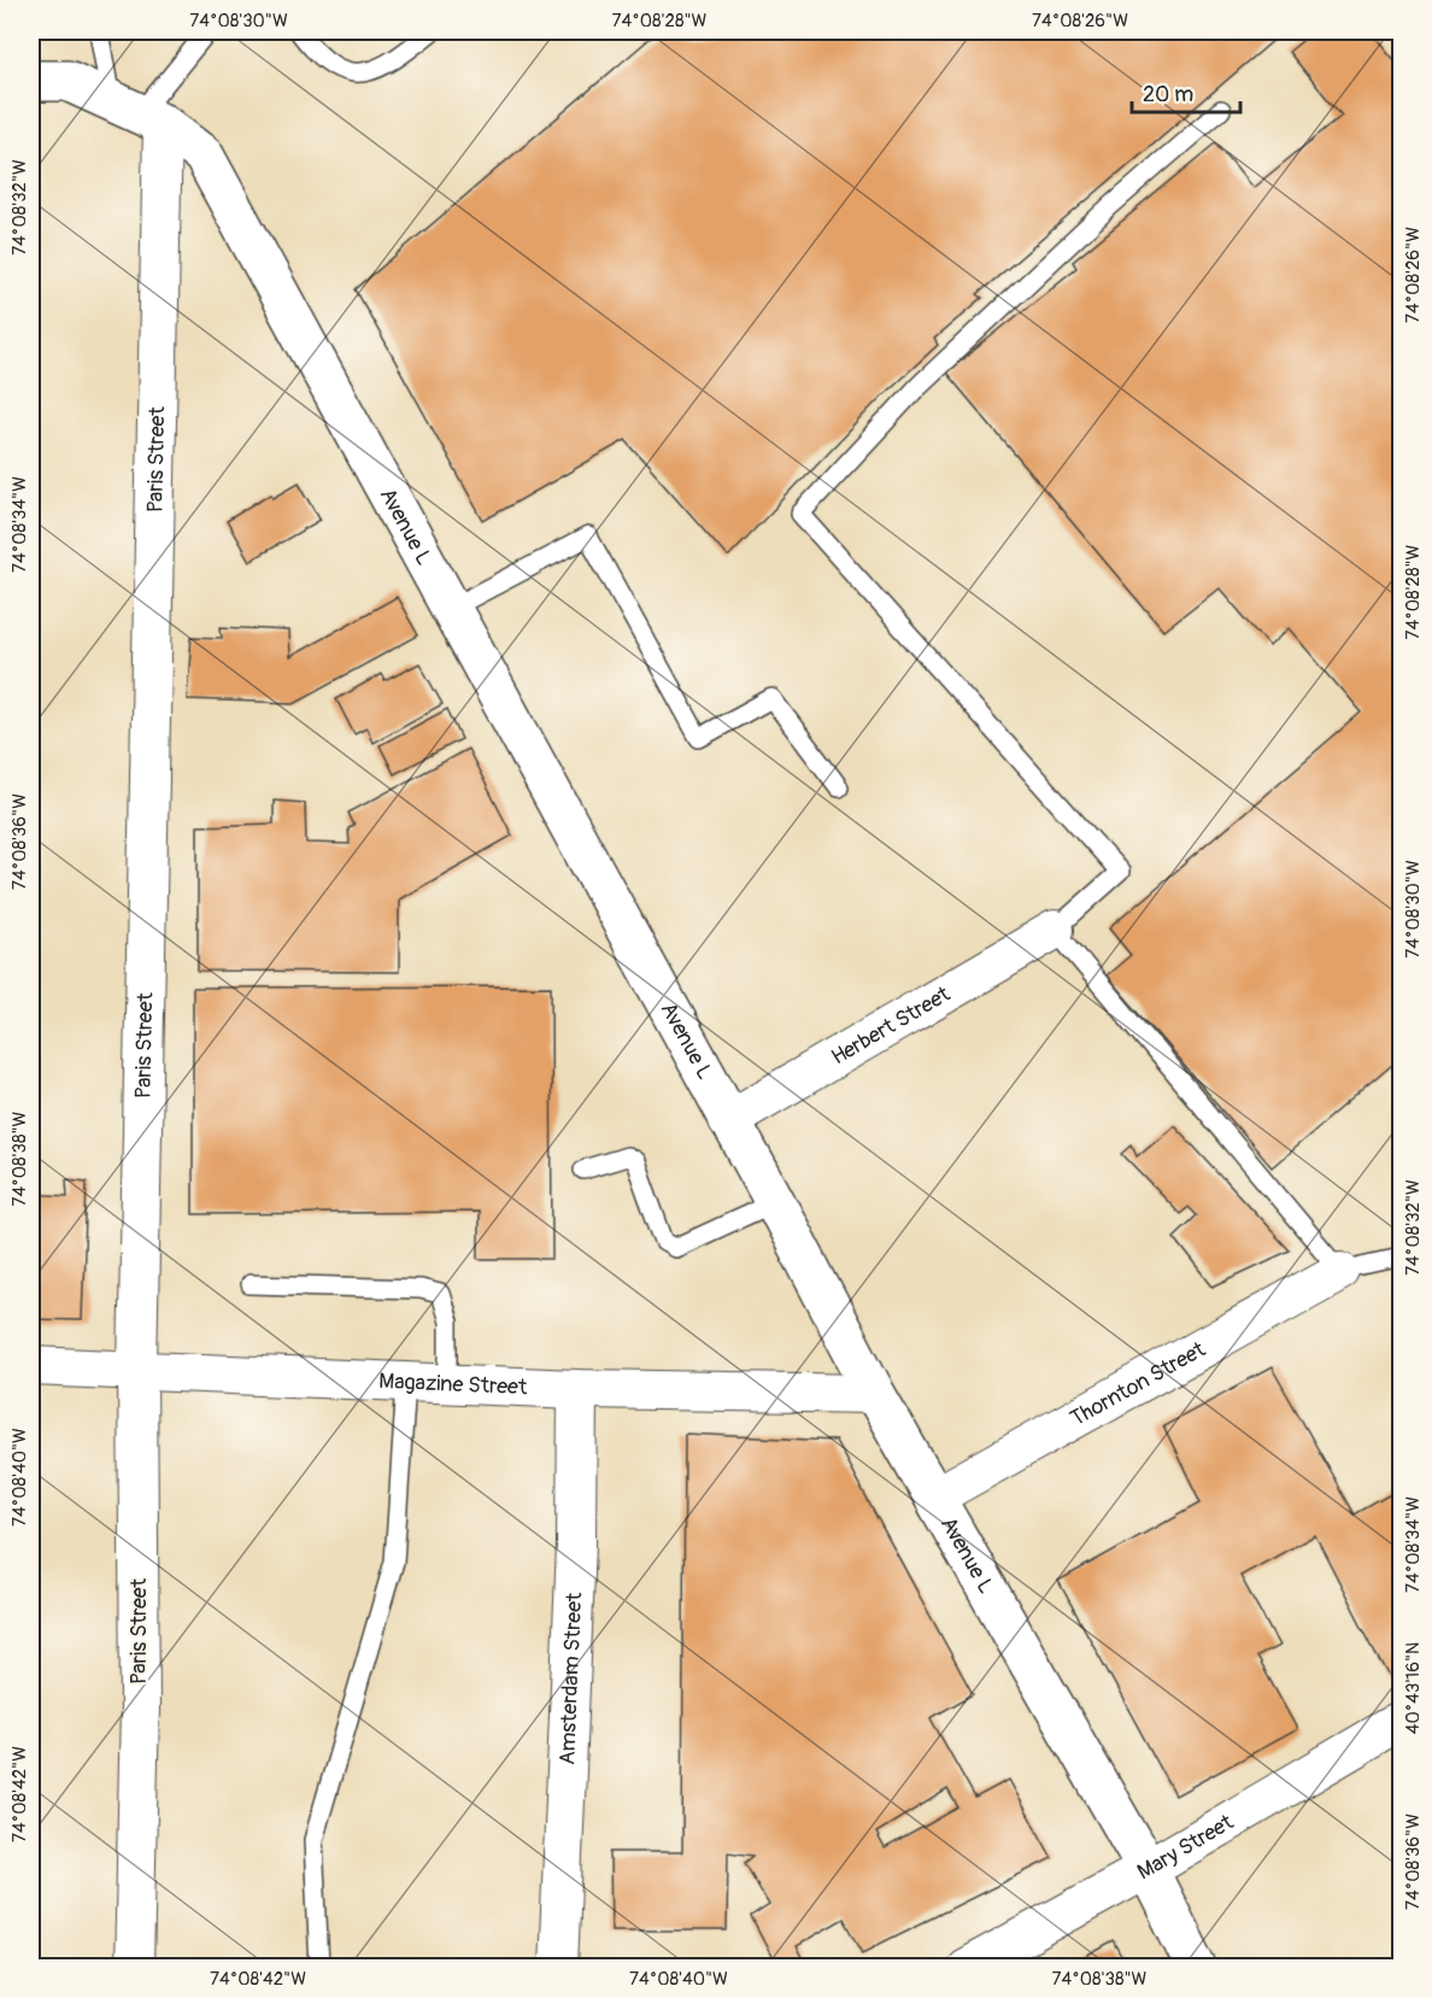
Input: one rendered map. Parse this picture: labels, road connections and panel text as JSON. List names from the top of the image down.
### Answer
{
  "streets": {
    "street": [
      "Paris Street",
      "Avenue L",
      "Herbert Street",
      "Magazine Street",
      "Thornton Street",
      "Amsterdam Street",
      "Mary Street"
    ]
  },
  "crossings": [
    ["Paris Street", "Avenue L"],
    ["Paris Street", "Magazine Street"],
    ["Avenue L", "Herbert Street"],
    ["Avenue L", "Magazine Street"],
    ["Avenue L", "Thornton Street"],
    ["Avenue L", "Mary Street"],
    ["Magazine Street", "Amsterdam Street"]
  ],
  "scale_bar": "20 m",
  "coordinates": [
    "74°08'30\"W",
    "74°08'28\"W",
    "74°08'26\"W",
    "74°08'32\"W",
    "74°08'34\"W",
    "74°08'36\"W",
    "74°08'38\"W",
    "74°08'40\"W",
    "40°43'16\"N",
    "74°08'42\"W"
  ]
}
